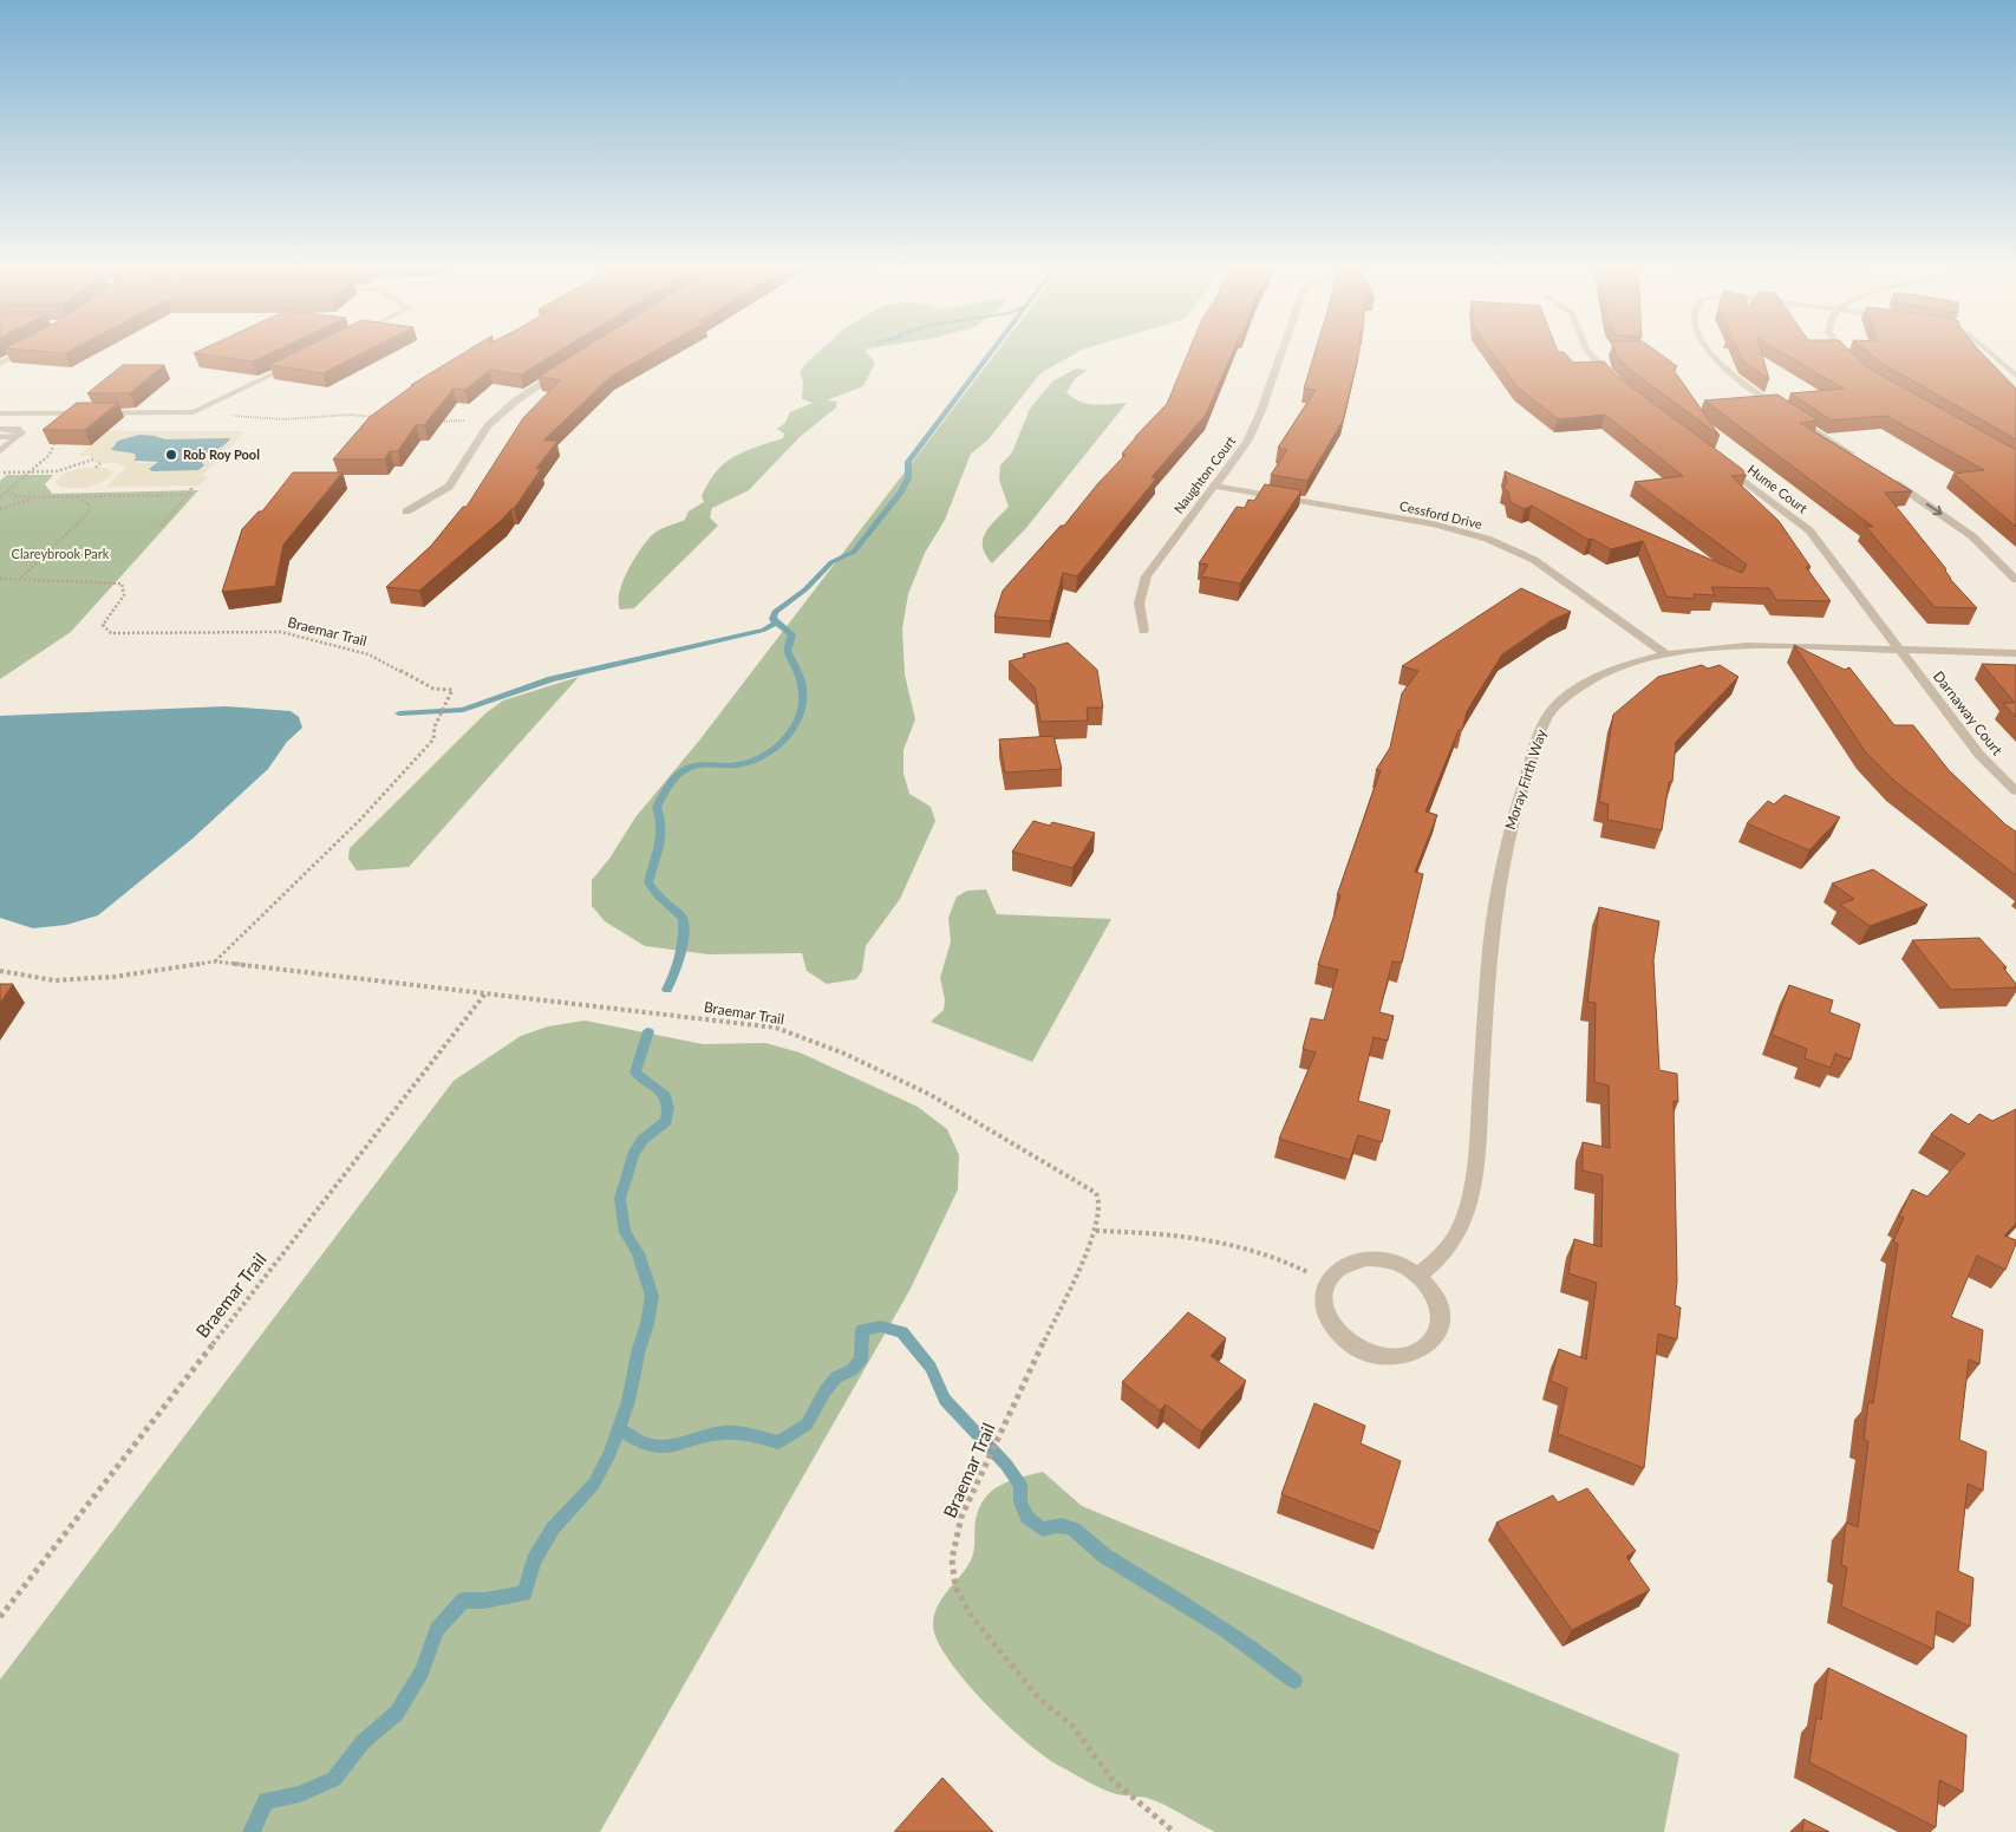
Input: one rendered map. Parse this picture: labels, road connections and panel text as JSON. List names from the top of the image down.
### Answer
{
  "streets": {
    "street": [
      "Naughton Court",
      "Hume Court",
      "Cessford Drive",
      "Darnaway Court",
      "Moray Firth Way"
    ],
    "path": ["Braemar Trail"]
  },
  "crossings": [
    ["Naughton Court", "Cessford Drive"],
    ["Hume Court", "Darnaway Court"],
    ["Hume Court", "Moray Firth Way"],
    ["Cessford Drive", "Moray Firth Way"],
    ["Darnaway Court", "Moray Firth Way"]
  ],
  "parks": ["Clareybrook Park"],
  "places": ["Rob Roy Pool"]
}
